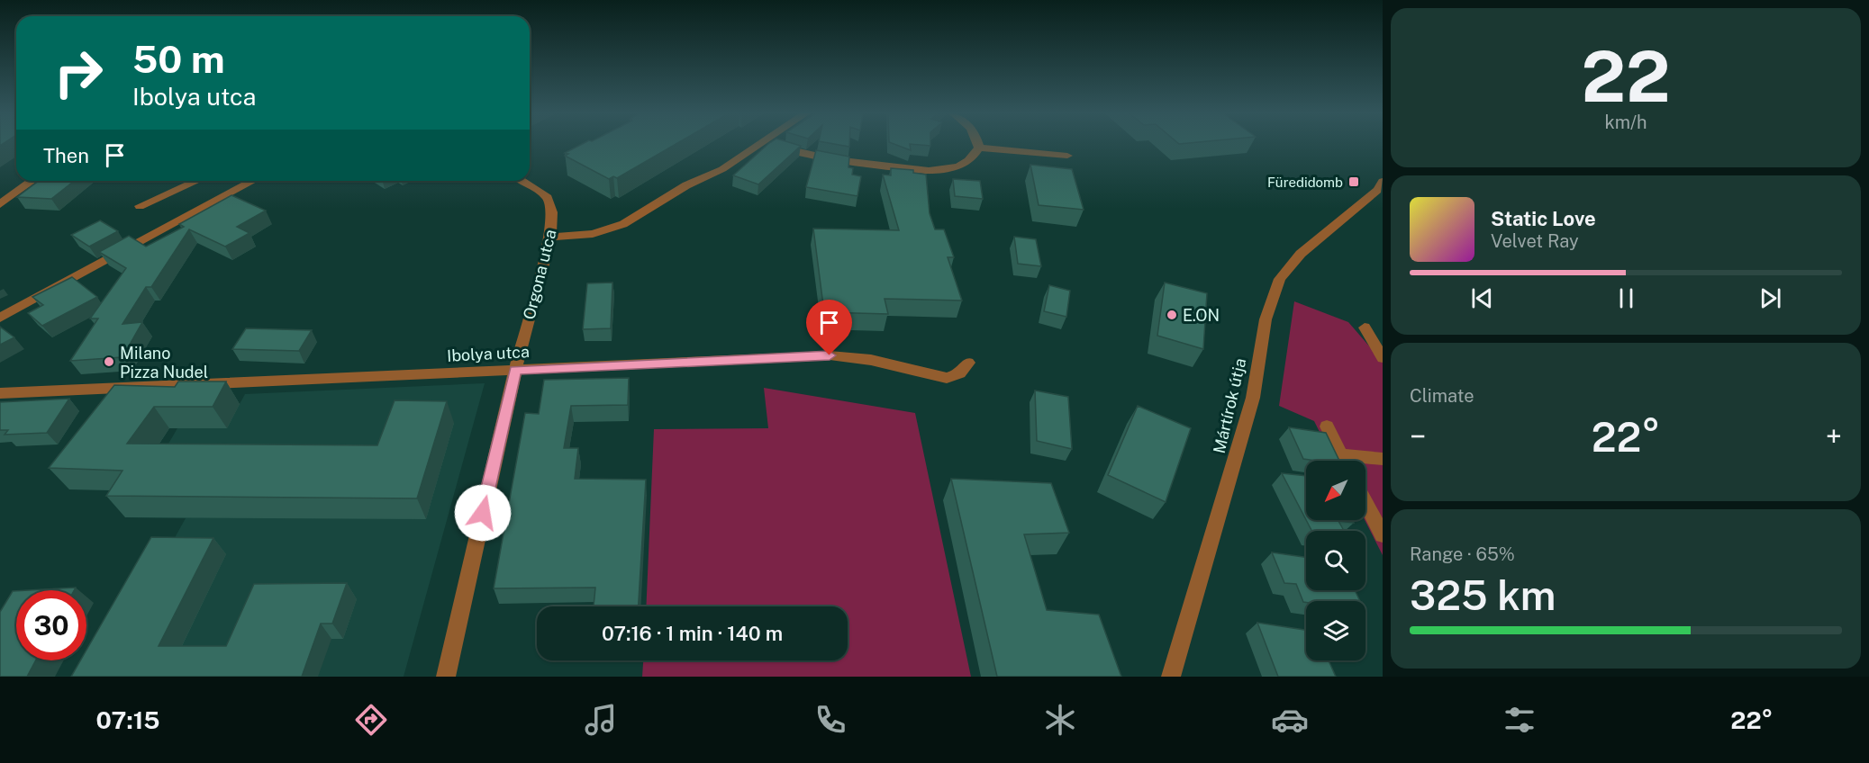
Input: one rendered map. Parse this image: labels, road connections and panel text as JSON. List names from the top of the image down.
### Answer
{
  "streets": {
    "street": ["Orgona utca", "Ibolya utca", "Mártírok útja"]
  },
  "crossings": [
    ["Orgona utca", "Ibolya utca"]
  ],
  "places": {
    "transit": ["Füredidomb"],
    "other": ["E.ON", "Milano Pizza Nudel"]
  },
  "north": "bottom left",
  "page": {
    "tile": [
      ["22", "km/h"],
      "Climate",
      ["Range · 65%", "325 km"]
    ],
    "turn": ["50 m", "Ibolya utca"],
    "then": "Then",
    "song": ["Static Love", "Velvet Ray"],
    "heat": ["−", "22°", "+"],
    "limit": "30",
    "trip": "07:16 · 1 min · 140 m",
    "tabs": ["07:15", "22°"]
  }
}
